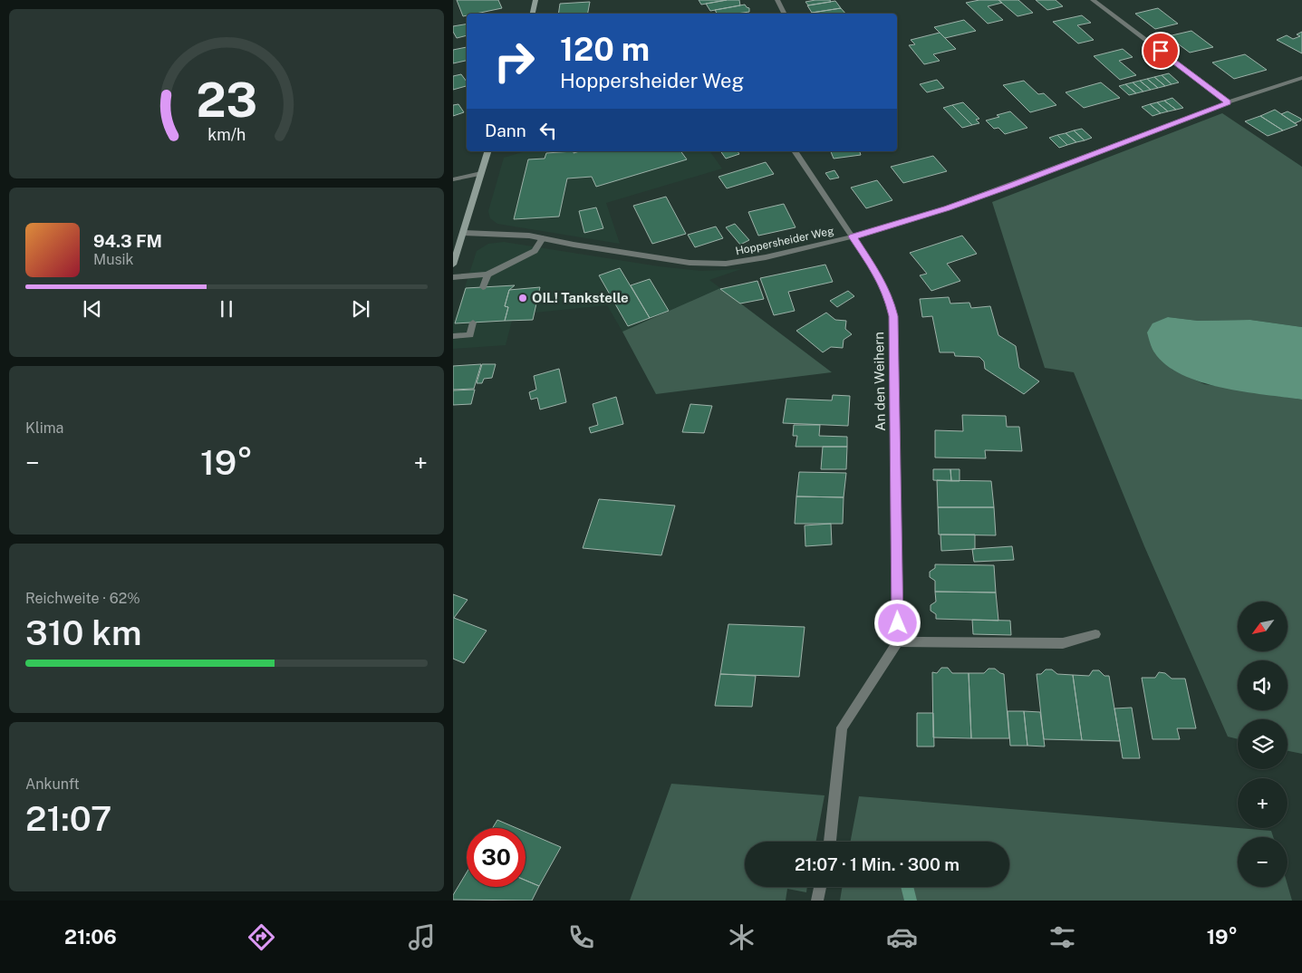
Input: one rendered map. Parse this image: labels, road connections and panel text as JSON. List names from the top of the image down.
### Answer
{
  "streets": {
    "street": ["Hoppersheider Weg", "An den Weihern"]
  },
  "crossings": [
    ["Hoppersheider Weg", "An den Weihern"]
  ],
  "places": ["OIL! Tankstelle"],
  "north": "bottom left",
  "page": {
    "turn": ["120 m", "Hoppersheider Weg"],
    "then": "Dann",
    "song": ["94.3 FM", "Musik"],
    "tile": [
      "Klima",
      ["Reichweite · 62%", "310 km"],
      ["Ankunft", "21:07"]
    ],
    "heat": ["−", "19°", "+"],
    "map_buttons": ["+", "−"],
    "limit": "30",
    "trip": "21:07 · 1 Min. · 300 m",
    "tabs": ["21:06", "19°"],
    "gauge": ["23", "km/h"]
  }
}
